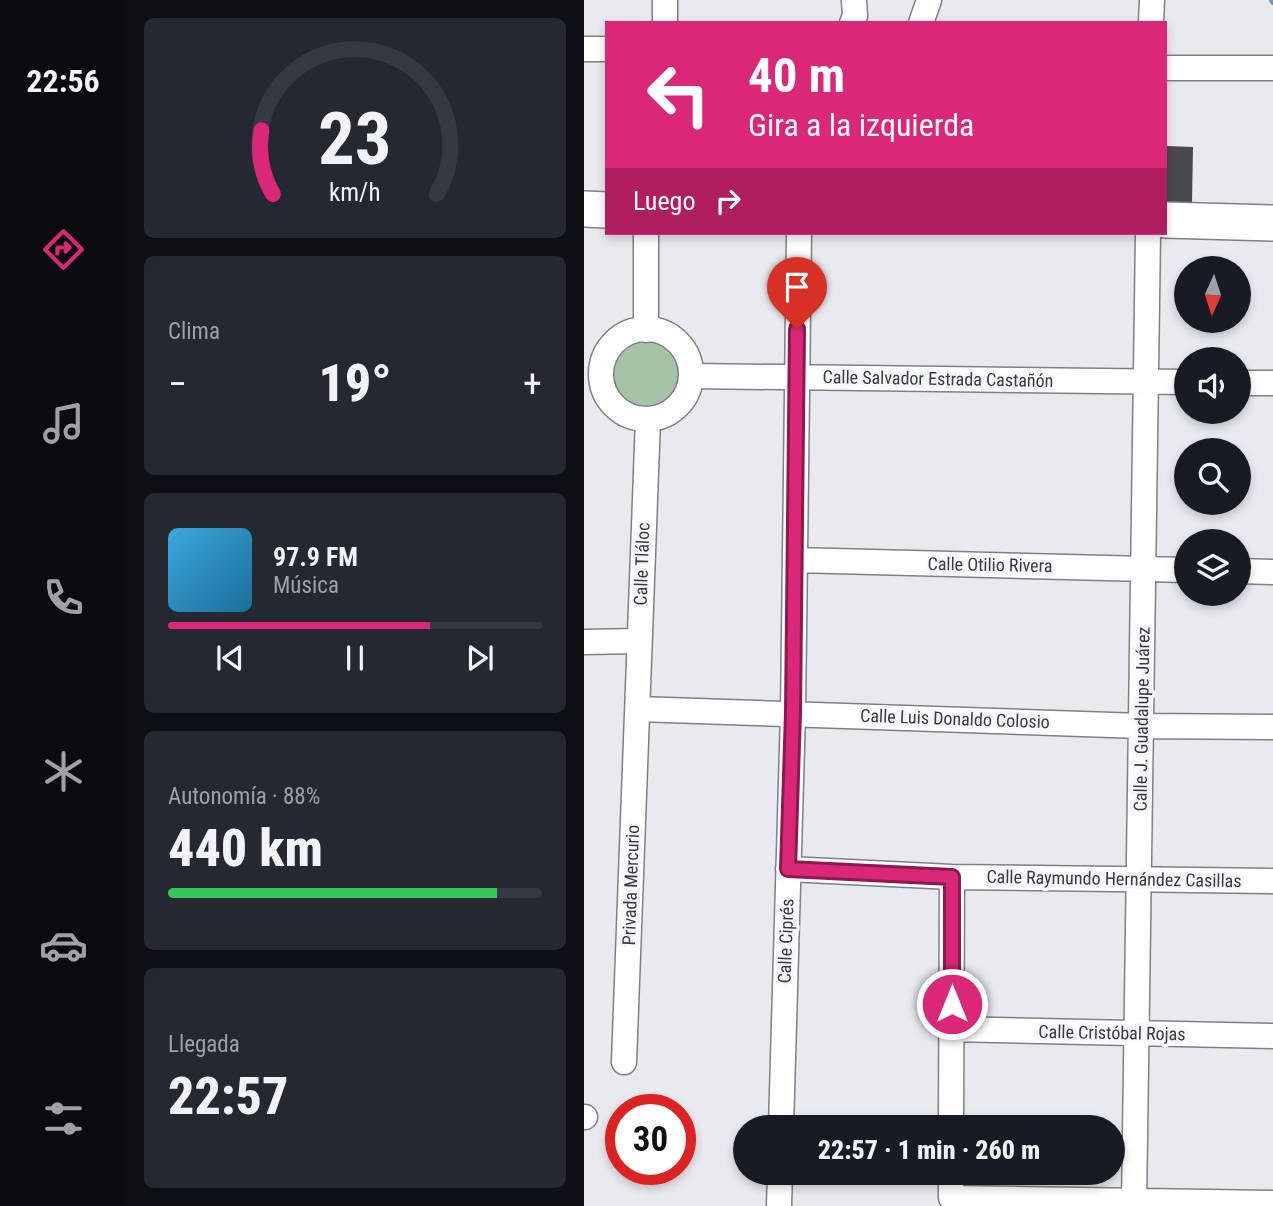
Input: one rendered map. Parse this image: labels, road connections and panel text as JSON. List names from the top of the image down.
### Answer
{
  "streets": {
    "street": [
      "Calle Salvador Estrada Castañón",
      "Calle Tláloc",
      "Calle Otilio Rivera",
      "Calle Luis Donaldo Colosio",
      "Calle J. Guadalupe Juárez",
      "Calle Raymundo Hernández Casillas",
      "Privada Mercurio",
      "Calle Ciprés",
      "Calle Cristóbal Rojas"
    ]
  },
  "crossings": [
    ["Calle Salvador Estrada Castañón", "Calle Tláloc"],
    ["Calle Salvador Estrada Castañón", "Calle J. Guadalupe Juárez"],
    ["Calle Salvador Estrada Castañón", "Calle Ciprés"],
    ["Calle Tláloc", "Calle Luis Donaldo Colosio"],
    ["Calle Tláloc", "Privada Mercurio"],
    ["Calle Otilio Rivera", "Calle J. Guadalupe Juárez"],
    ["Calle Otilio Rivera", "Calle Ciprés"],
    ["Calle Luis Donaldo Colosio", "Calle J. Guadalupe Juárez"],
    ["Calle Luis Donaldo Colosio", "Privada Mercurio"],
    ["Calle Luis Donaldo Colosio", "Calle Ciprés"],
    ["Calle J. Guadalupe Juárez", "Calle Raymundo Hernández Casillas"],
    ["Calle J. Guadalupe Juárez", "Calle Cristóbal Rojas"],
    ["Calle Raymundo Hernández Casillas", "Calle Ciprés"]
  ],
  "north": "bottom",
  "page": {
    "tabs": "22:56",
    "turn": ["40 m", "Gira a la izquierda"],
    "then": "Luego",
    "tile": [
      "Clima",
      ["Autonomía · 88%", "440 km"],
      ["Llegada", "22:57"]
    ],
    "heat": ["−", "19°", "+"],
    "song": ["97.9 FM", "Música"],
    "limit": "30",
    "trip": "22:57 · 1 min · 260 m",
    "gauge": ["23", "km/h"]
  }
}
